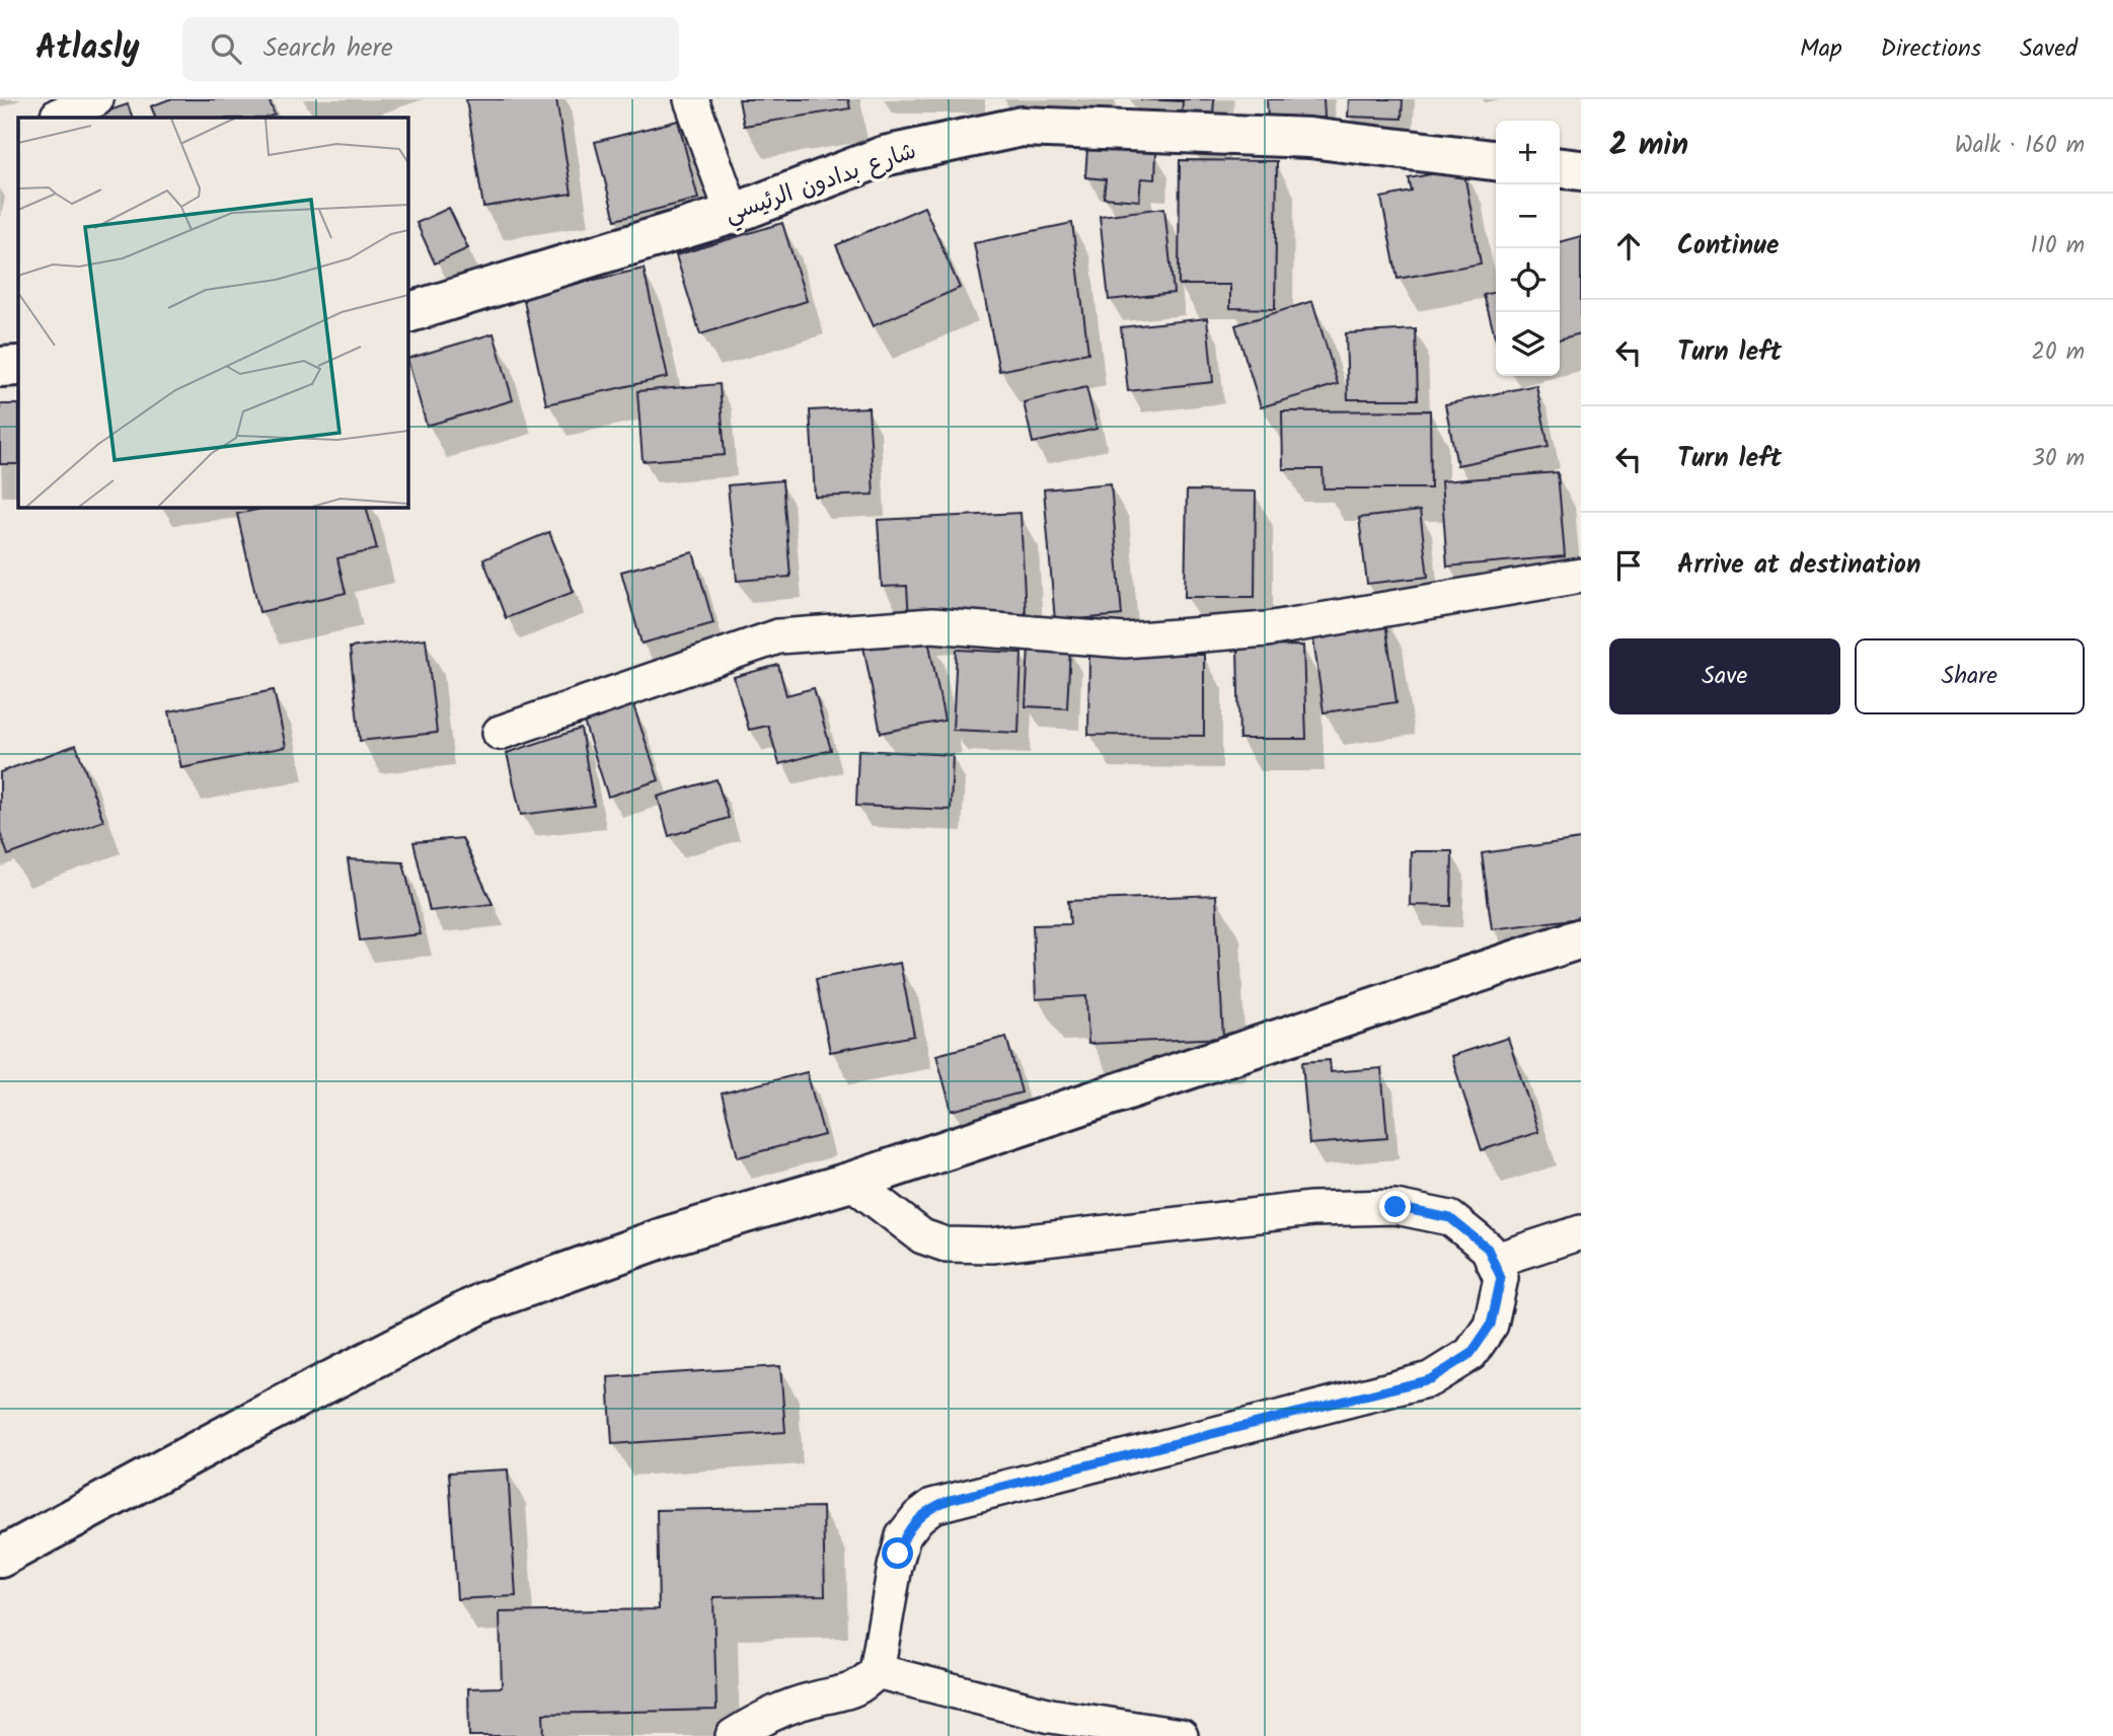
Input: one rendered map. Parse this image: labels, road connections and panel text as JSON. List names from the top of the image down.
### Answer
{
  "streets": {
    "main road": ["شارع بدادون الرئيسي"]
  },
  "page": {
    "header": "Atlasly",
    "search": "Search here",
    "nav": ["Map", "Directions", "Saved"],
    "heading": ["2 min", "Walk · 160 m"],
    "map_buttons": ["+", "−"],
    "list": [
      ["Continue", "110 m"],
      ["Turn left", "20 m"],
      ["Turn left", "30 m"],
      "Arrive at destination"
    ],
    "buttons": ["Save", "Share"]
  }
}
